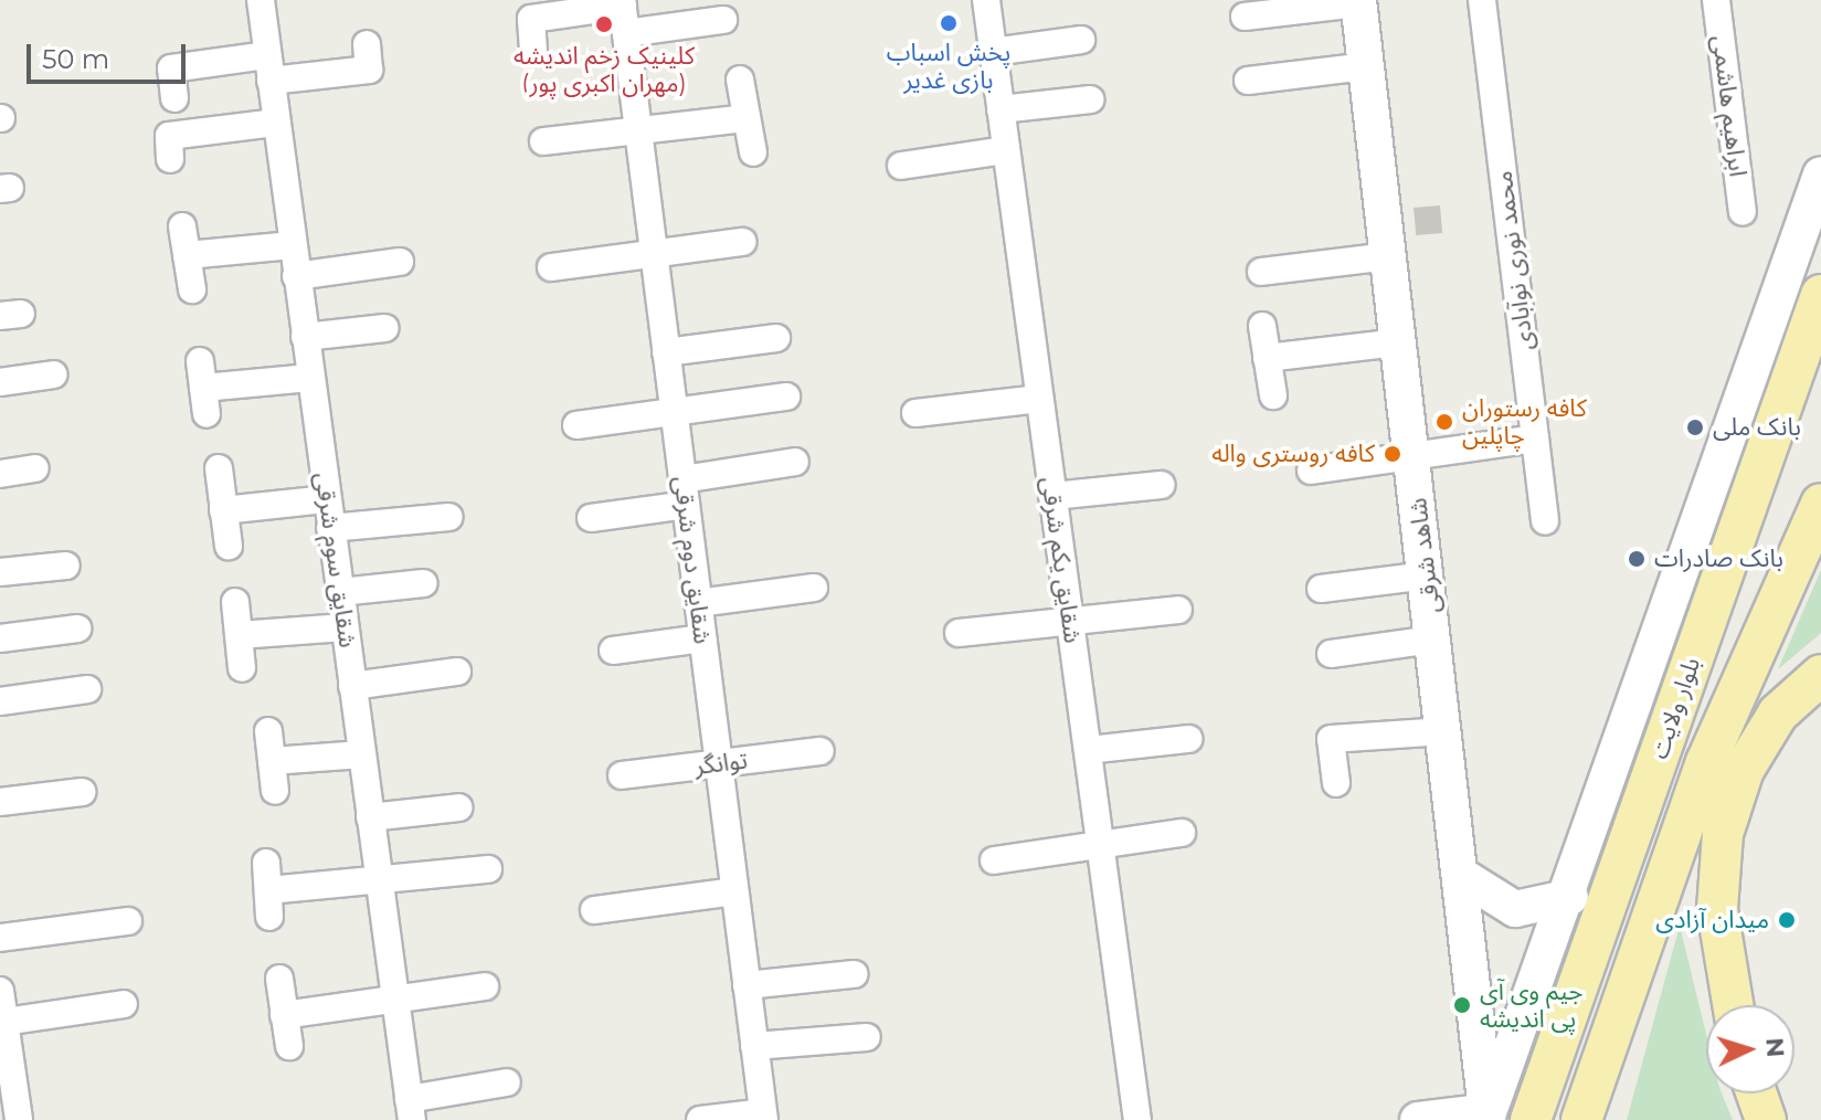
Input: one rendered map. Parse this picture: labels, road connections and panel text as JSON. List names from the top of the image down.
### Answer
{
  "streets": {
    "main road": ["شاهد شرقی", "بلوار ولایت"],
    "street": [
      "ابراهیم هاشمی",
      "محمد نوری نوآبادی",
      "شقایق سوم شرقی",
      "شقایق دوم شرقی",
      "شقایق یکم شرقی",
      "توانگر"
    ]
  },
  "crossings": [
    ["شاهد شرقی", "بلوار ولایت"],
    ["شقایق دوم شرقی", "توانگر"]
  ],
  "places": [
    "پخش اسباب بازی غدیر",
    "کلینیک زخم اندیشه (مهران اکبری پور)",
    "کافه رستوران چاپلین",
    "بانک ملی",
    "کافه روستری واله",
    "بانک صادرات",
    "میدان آزادی",
    "جیم وی آی پی اندیشه"
  ],
  "scale_bar": "50 m",
  "north": "right"
}
